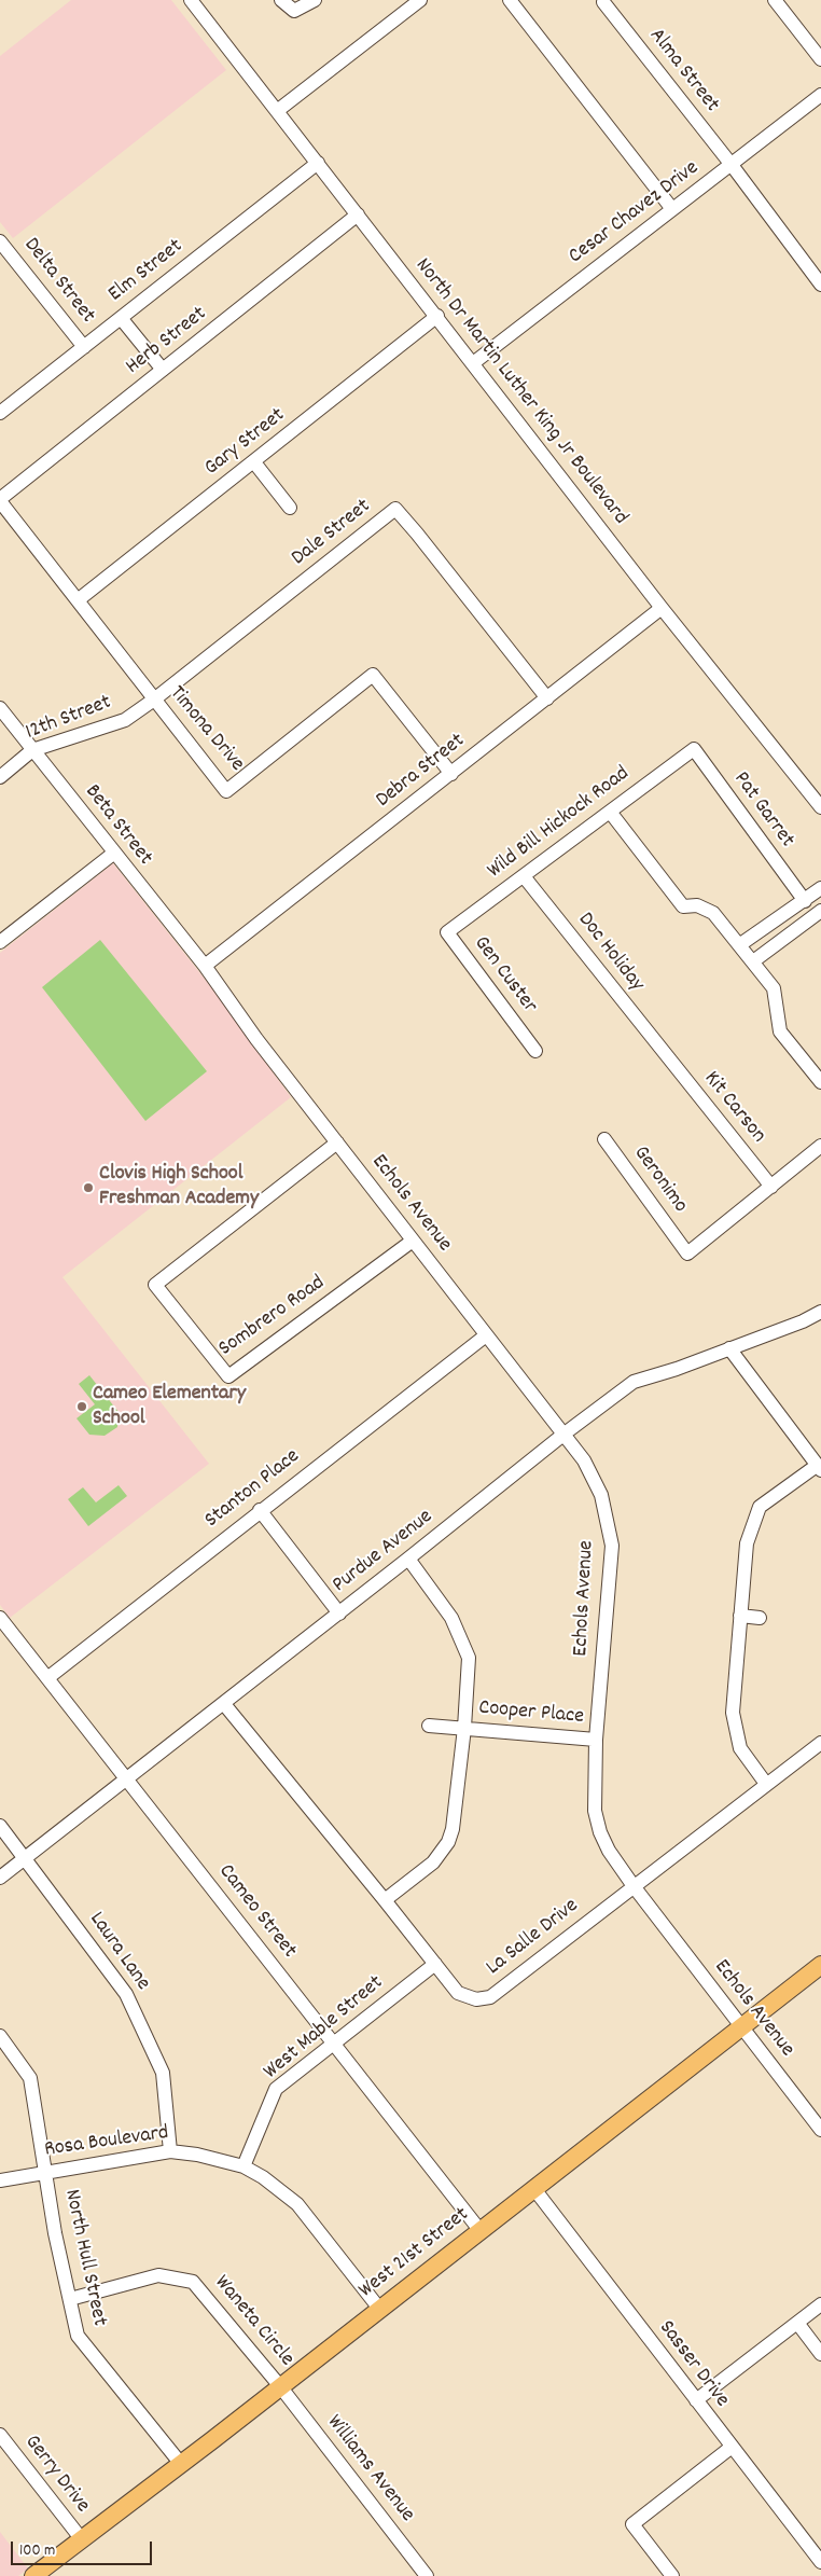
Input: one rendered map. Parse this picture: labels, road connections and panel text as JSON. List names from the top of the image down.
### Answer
{
  "streets": {
    "main road": ["West 21st Street"],
    "street": [
      "Alma Street",
      "Cesar Chavez Drive",
      "Elm Street",
      "Delta Street",
      "Herb Street",
      "North Dr Martin Luther King Jr Boulevard",
      "Gary Street",
      "Dale Street",
      "12th Street",
      "Timona Drive",
      "Debra Street",
      "Pat Garret",
      "Wild Bill Hickock Road",
      "Beta Street",
      "Doc Holiday",
      "Gen Custer",
      "Kit Carson",
      "Geronimo",
      "Echols Avenue",
      "Sombrero Road",
      "Stanton Place",
      "Purdue Avenue",
      "Cooper Place",
      "Cameo Street",
      "La Salle Drive",
      "Laura Lane",
      "West Mable Street",
      "Rosa Boulevard",
      "North Hull Street",
      "Waneta Circle",
      "Sasser Drive",
      "Williams Avenue",
      "Gerry Drive"
    ]
  },
  "crossings": [
    ["Alma Street", "Cesar Chavez Drive"],
    ["Cesar Chavez Drive", "North Dr Martin Luther King Jr Boulevard"],
    ["Elm Street", "Delta Street"],
    ["Elm Street", "North Dr Martin Luther King Jr Boulevard"],
    ["Herb Street", "North Dr Martin Luther King Jr Boulevard"],
    ["Herb Street", "Timona Drive"],
    ["North Dr Martin Luther King Jr Boulevard", "Gary Street"],
    ["North Dr Martin Luther King Jr Boulevard", "Debra Street"],
    ["Gary Street", "Timona Drive"],
    ["Dale Street", "12th Street"],
    ["Dale Street", "Timona Drive"],
    ["Dale Street", "Debra Street"],
    ["12th Street", "Timona Drive"],
    ["12th Street", "Beta Street"],
    ["Timona Drive", "Debra Street"],
    ["Debra Street", "Beta Street"],
    ["Debra Street", "Echols Avenue"],
    ["Pat Garret", "Wild Bill Hickock Road"],
    ["Wild Bill Hickock Road", "Doc Holiday"],
    ["Wild Bill Hickock Road", "Gen Custer"],
    ["Beta Street", "Echols Avenue"],
    ["Doc Holiday", "Kit Carson"],
    ["Kit Carson", "Geronimo"],
    ["Echols Avenue", "Sombrero Road"],
    ["Echols Avenue", "Stanton Place"],
    ["Echols Avenue", "Purdue Avenue"],
    ["Echols Avenue", "Cooper Place"],
    ["Echols Avenue", "La Salle Drive"],
    ["Echols Avenue", "West 21st Street"],
    ["Stanton Place", "Cameo Street"],
    ["Purdue Avenue", "Cameo Street"],
    ["Purdue Avenue", "La Salle Drive"],
    ["Purdue Avenue", "Laura Lane"],
    ["Cameo Street", "West Mable Street"],
    ["Cameo Street", "West 21st Street"],
    ["La Salle Drive", "West Mable Street"],
    ["Laura Lane", "Rosa Boulevard"],
    ["West Mable Street", "Rosa Boulevard"],
    ["Rosa Boulevard", "West 21st Street"],
    ["Rosa Boulevard", "North Hull Street"],
    ["West 21st Street", "North Hull Street"],
    ["West 21st Street", "Waneta Circle"],
    ["West 21st Street", "Sasser Drive"],
    ["West 21st Street", "Williams Avenue"],
    ["West 21st Street", "Gerry Drive"],
    ["North Hull Street", "Waneta Circle"],
    ["Waneta Circle", "Williams Avenue"]
  ],
  "places": ["Clovis High School Freshman Academy", "Cameo Elementary School"],
  "scale_bar": "100 m"
}
